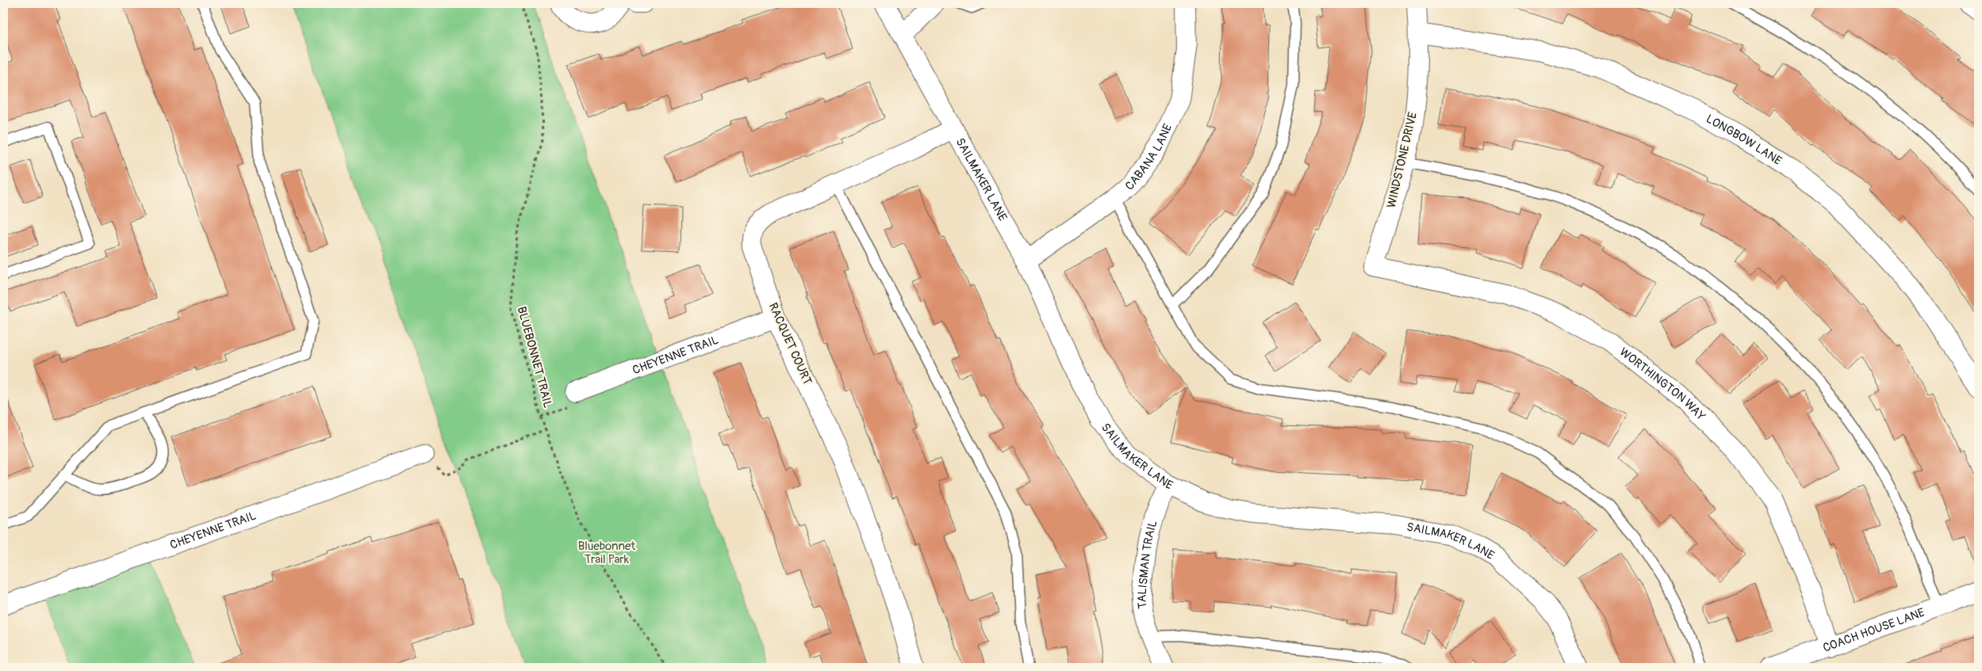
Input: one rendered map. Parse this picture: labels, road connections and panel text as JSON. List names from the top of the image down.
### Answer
{
  "streets": {
    "street": [
      "LONGBOW LANE",
      "CABANA LANE",
      "WINDSTONE DRIVE",
      "SAILMAKER LANE",
      "RACQUET COURT",
      "CHEYENNE TRAIL",
      "WORTHINGTON WAY",
      "TALISMAN TRAIL",
      "COACH HOUSE LANE"
    ],
    "path": ["BLUEBONNET TRAIL"]
  },
  "crossings": [
    ["LONGBOW LANE", "WINDSTONE DRIVE"],
    ["CABANA LANE", "SAILMAKER LANE"],
    ["WINDSTONE DRIVE", "WORTHINGTON WAY"],
    ["SAILMAKER LANE", "RACQUET COURT"],
    ["SAILMAKER LANE", "TALISMAN TRAIL"],
    ["RACQUET COURT", "CHEYENNE TRAIL"],
    ["WORTHINGTON WAY", "COACH HOUSE LANE"]
  ],
  "parks": ["Bluebonnet Trail Park"]
}
